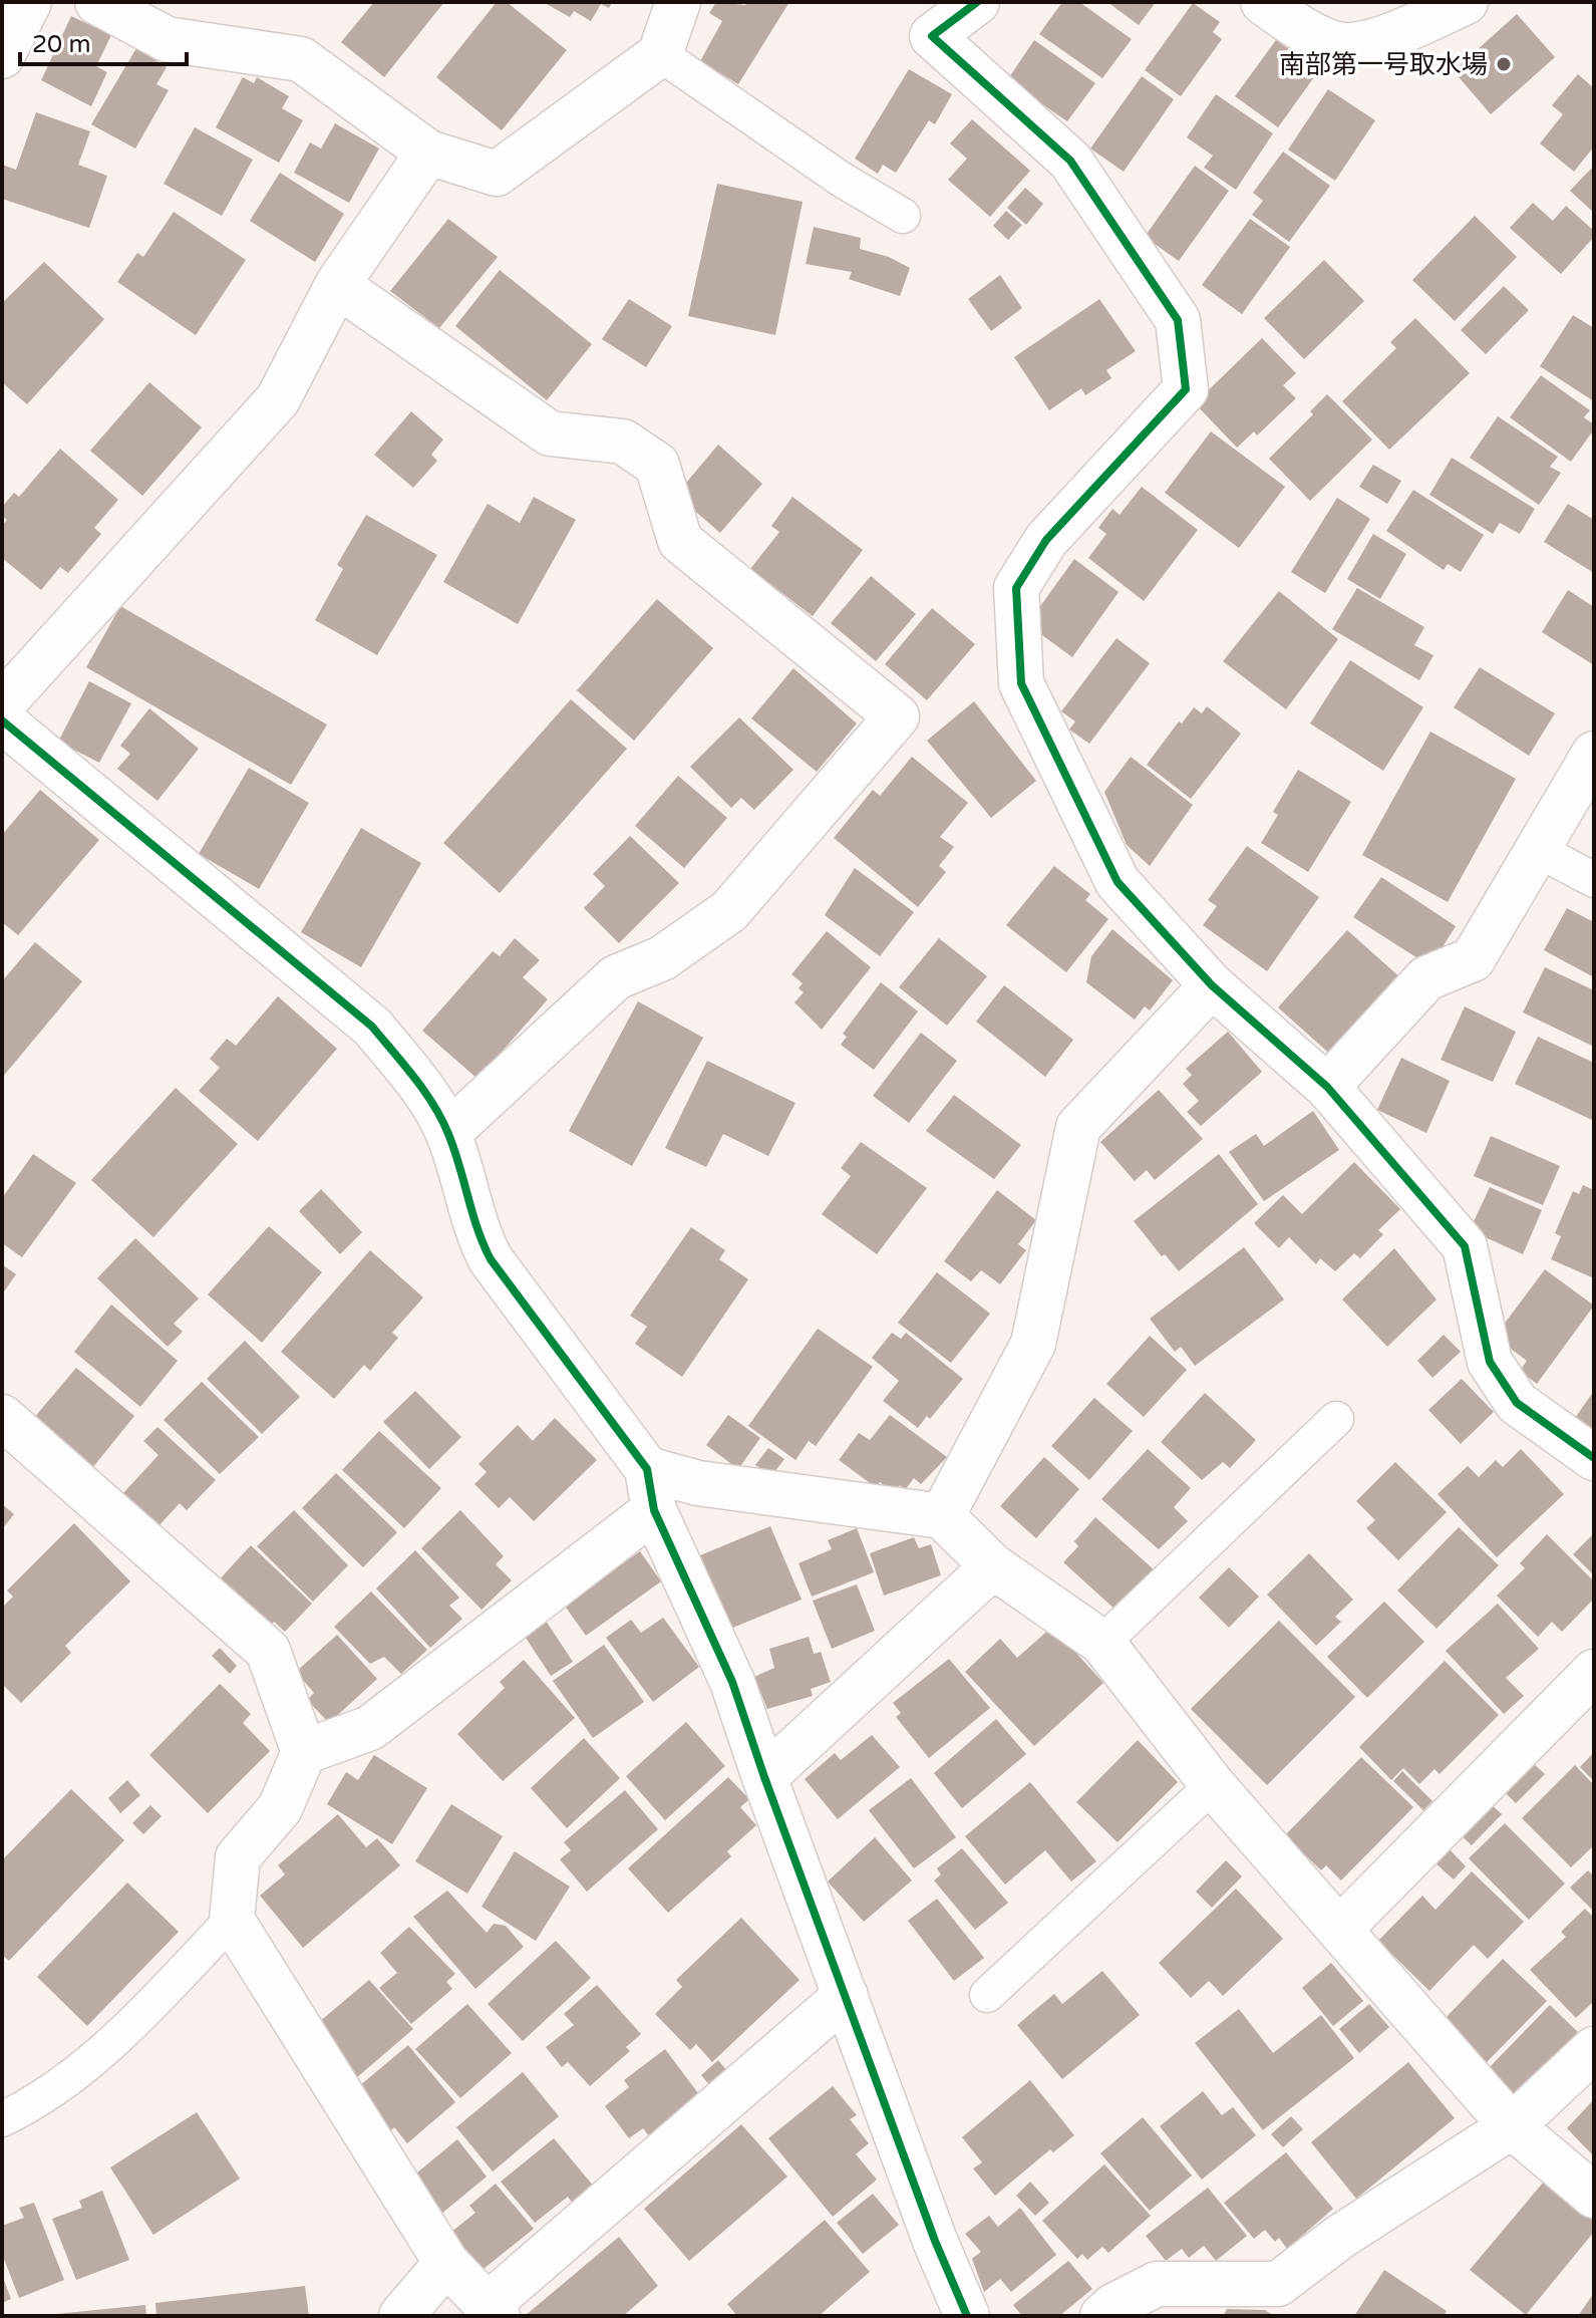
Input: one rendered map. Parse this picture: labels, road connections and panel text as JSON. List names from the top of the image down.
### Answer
{
  "places": ["南部第一号取水場"],
  "scale_bar": "20 m"
}
